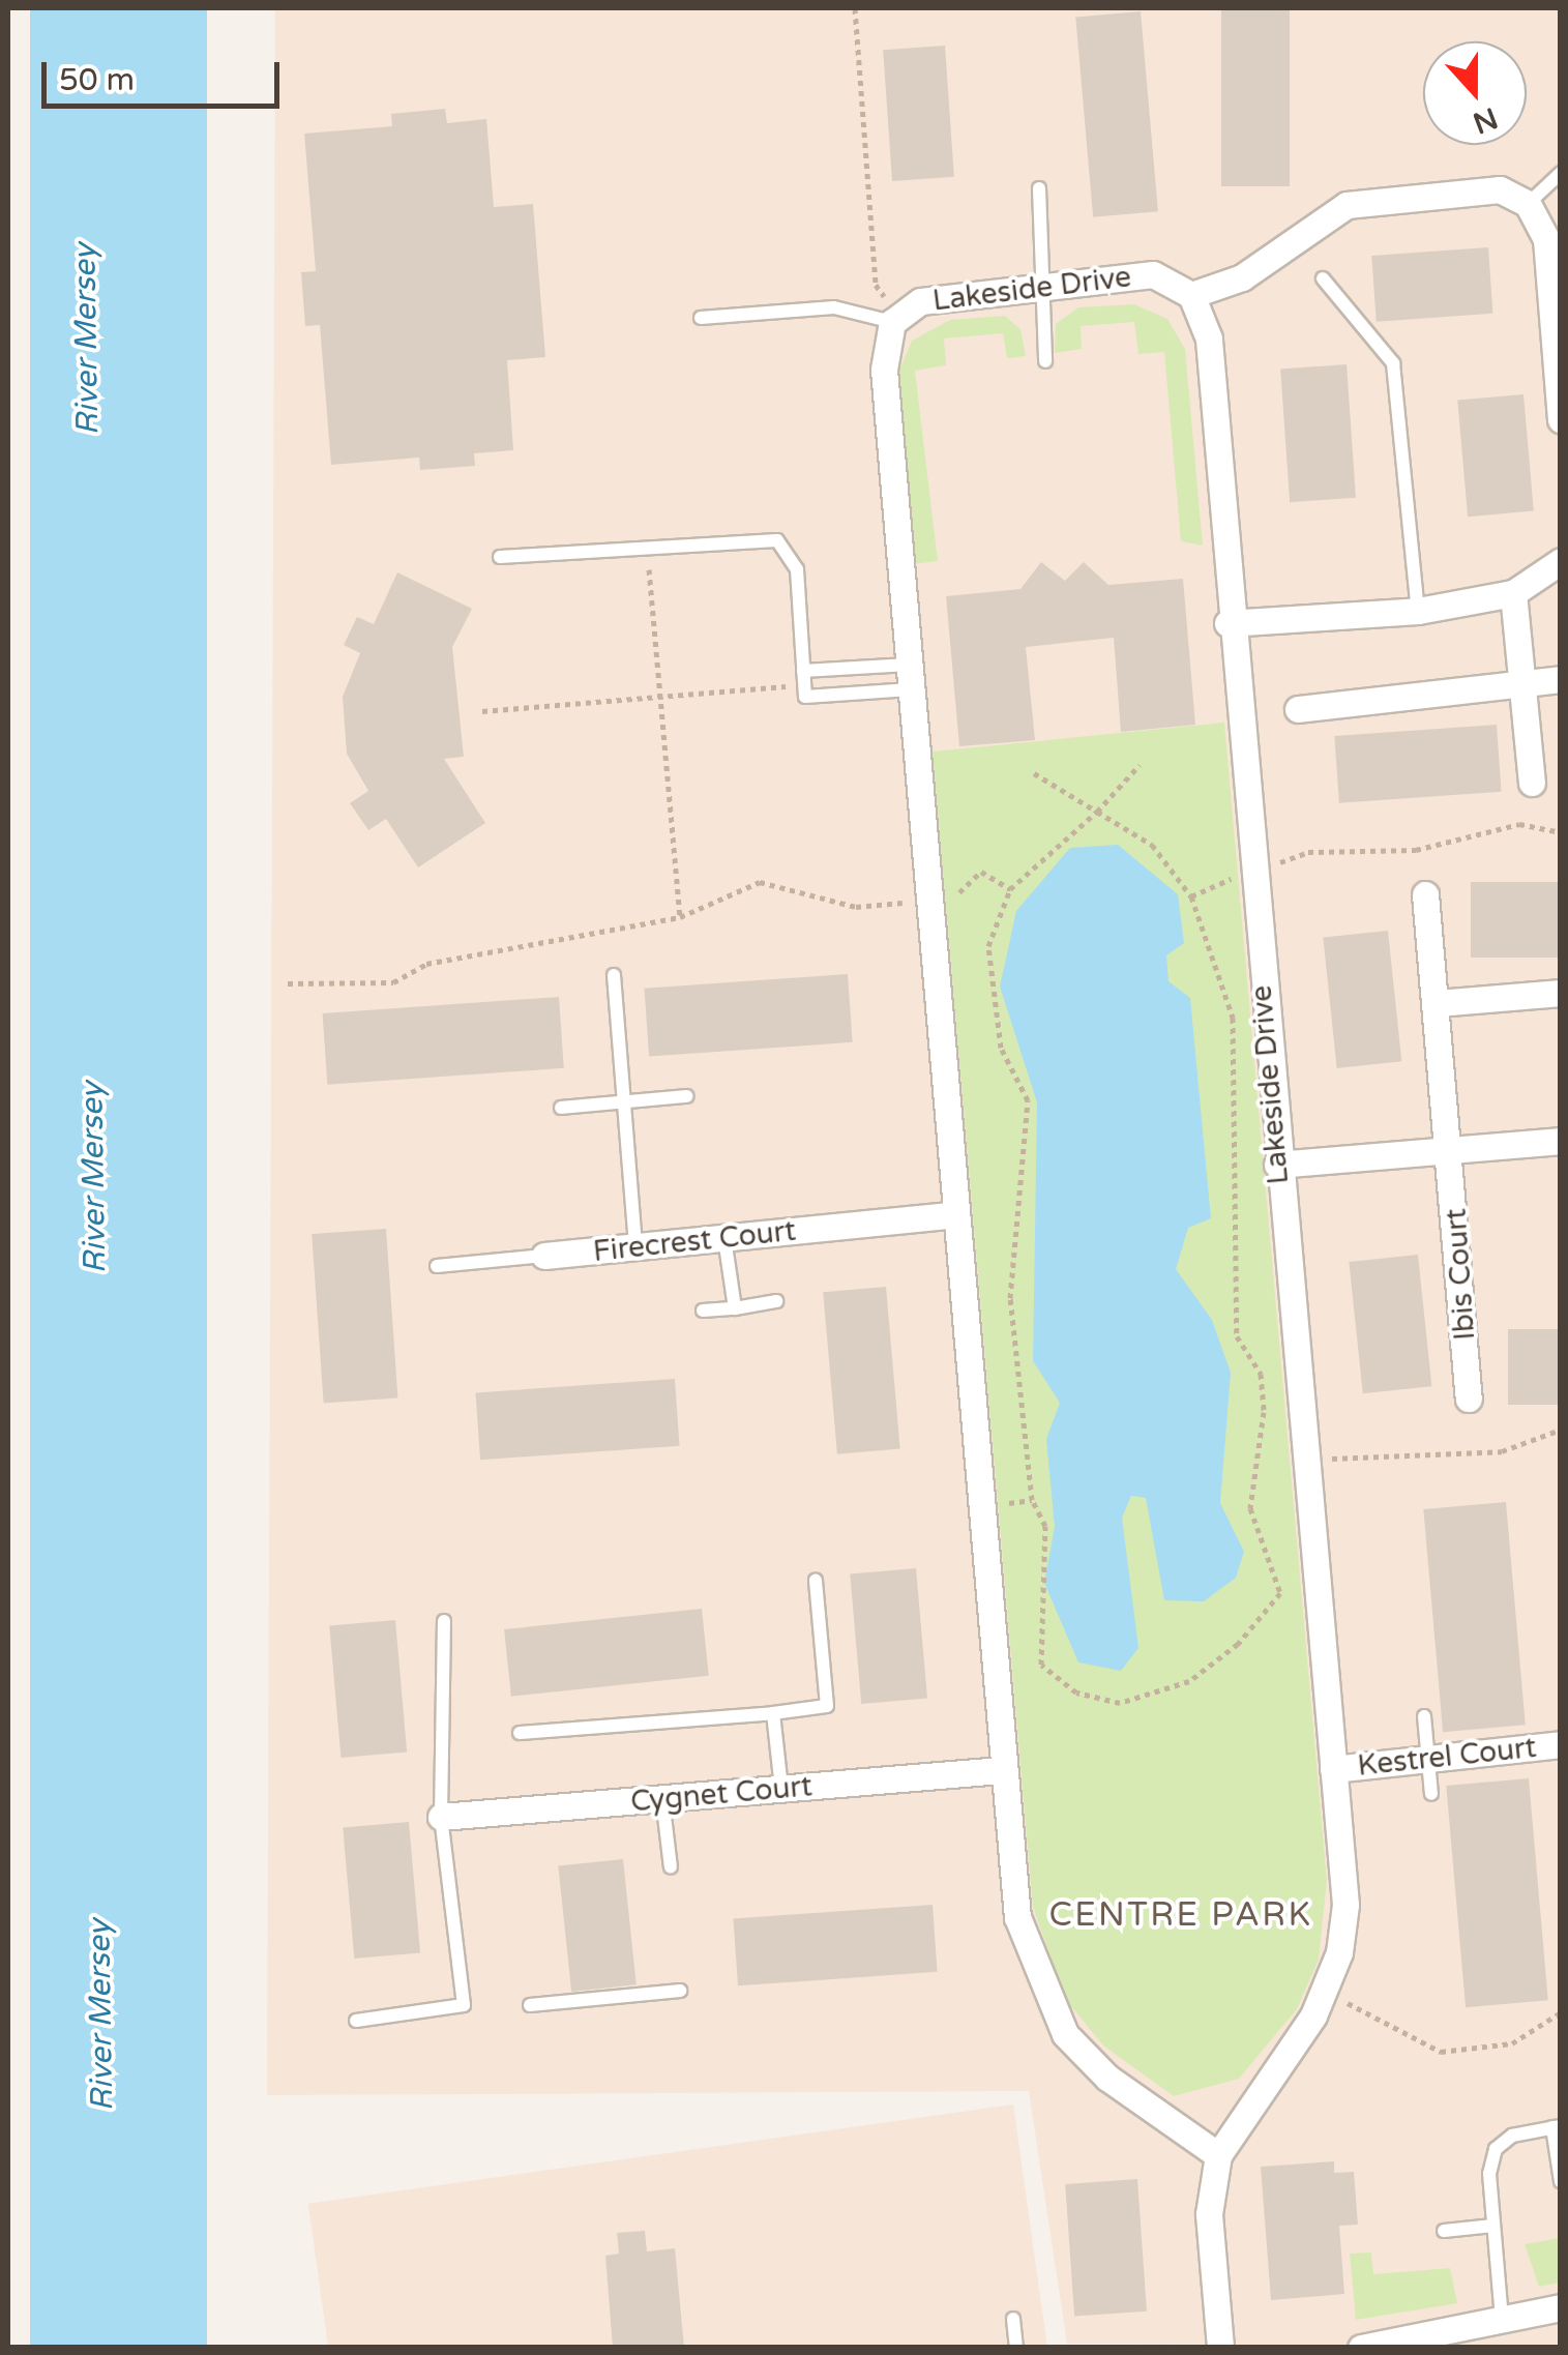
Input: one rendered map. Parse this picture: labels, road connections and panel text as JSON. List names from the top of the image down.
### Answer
{
  "streets": {
    "street": [
      "Lakeside Drive",
      "Firecrest Court",
      "Ibis Court",
      "Kestrel Court",
      "Cygnet Court"
    ]
  },
  "crossings": [
    ["Lakeside Drive", "Kestrel Court"]
  ],
  "districts": ["CENTRE PARK"],
  "water": ["River Mersey"],
  "scale_bar": "50 m",
  "north": "bottom"
}
